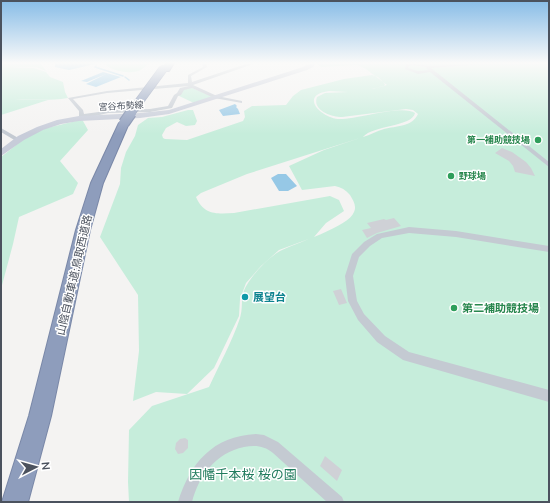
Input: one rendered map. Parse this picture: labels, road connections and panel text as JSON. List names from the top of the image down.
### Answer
{
  "streets": {
    "highway": ["山陰自動車道;鳥取西道路"],
    "street": ["宮谷布勢線"]
  },
  "parks": ["因幡千本桜 桜の園"],
  "places": [
    "第一補助競技場",
    "野球場",
    "展望台",
    "第二補助競技場"
  ],
  "north": "right"
}
